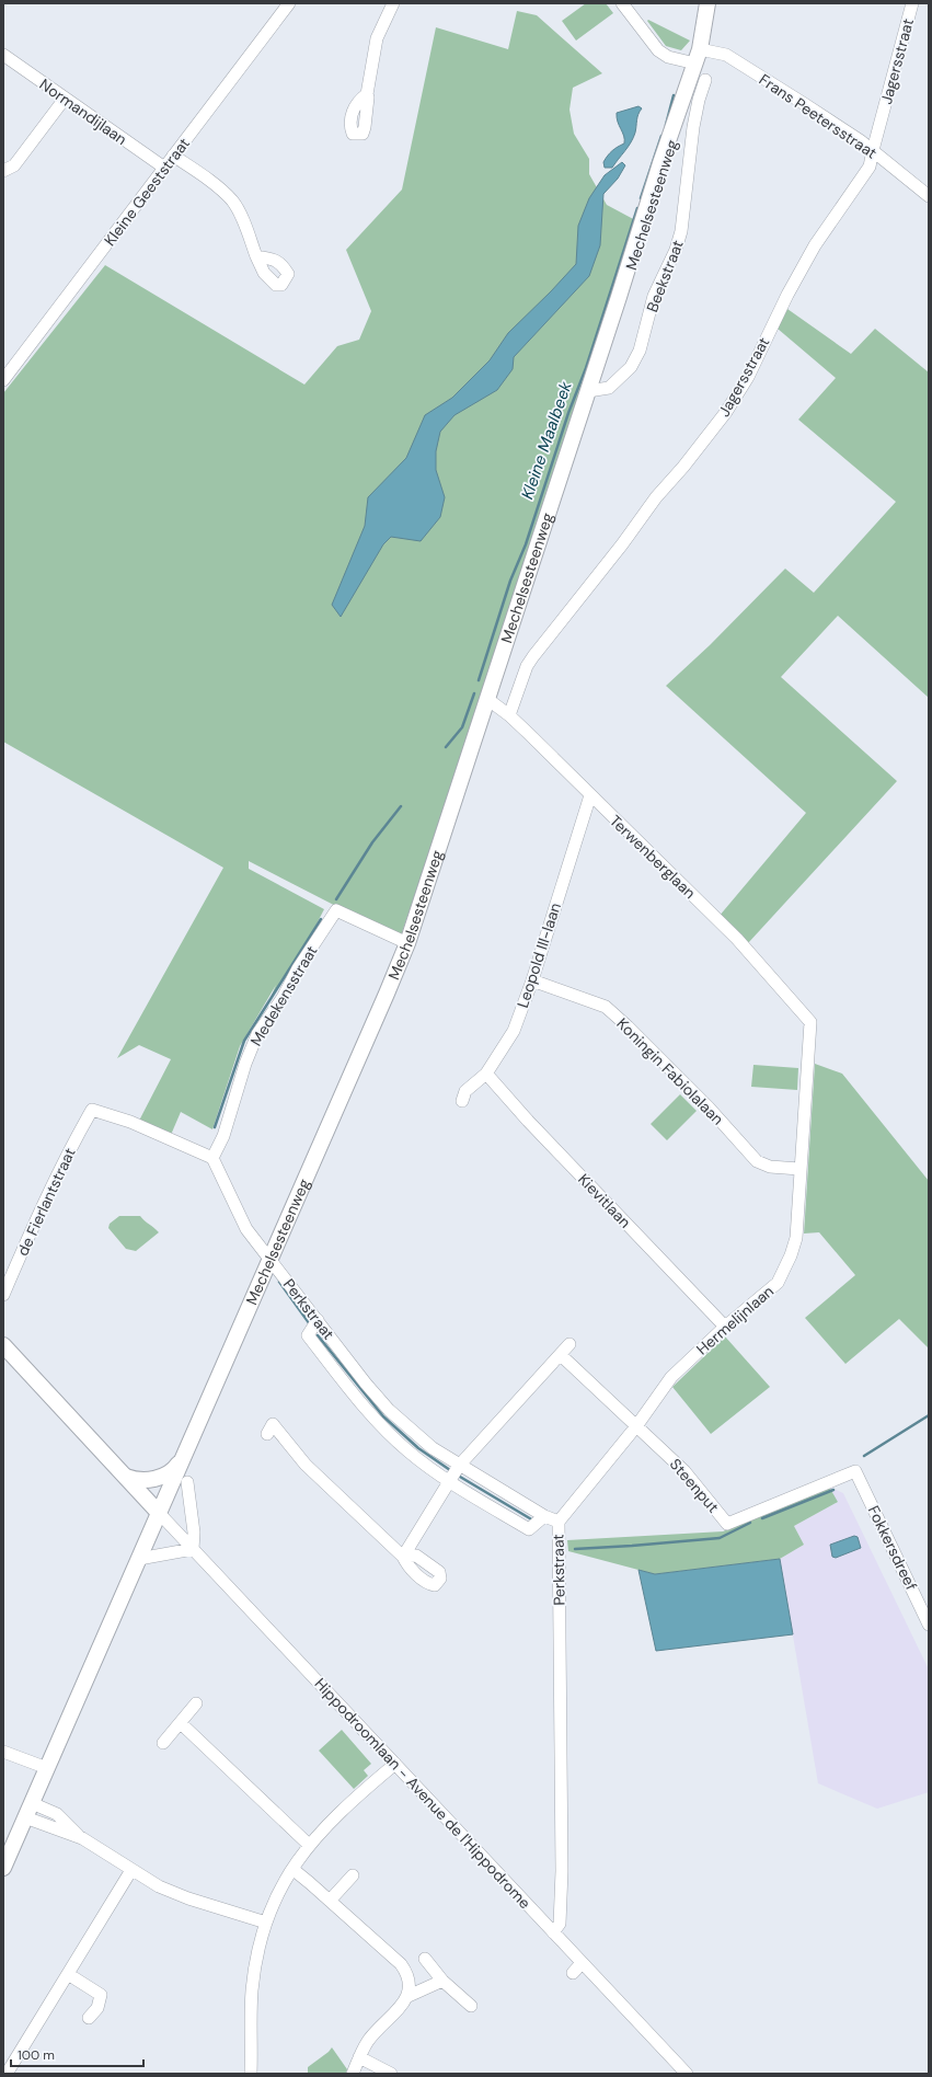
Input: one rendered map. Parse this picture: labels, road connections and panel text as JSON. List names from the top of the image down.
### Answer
{
  "streets": {
    "main road": ["Mechelsesteenweg"],
    "street": [
      "Jagersstraat",
      "Normandijlaan",
      "Frans Peetersstraat",
      "Kleine Geeststraat",
      "Beekstraat",
      "Terwenberglaan",
      "Leopold III-laan",
      "Medekensstraat",
      "Koningin Fabiolalaan",
      "Kievitlaan",
      "de Fierlantstraat",
      "Perkstraat",
      "Hermelijnlaan",
      "Steenput",
      "Fokkersdreef",
      "Hippodroomlaan - Avenue de l'Hippodrome"
    ]
  },
  "crossings": [
    ["Jagersstraat", "Frans Peetersstraat"],
    ["Jagersstraat", "Terwenberglaan"],
    ["Normandijlaan", "Kleine Geeststraat"],
    ["Frans Peetersstraat", "Mechelsesteenweg"],
    ["Mechelsesteenweg", "Beekstraat"],
    ["Mechelsesteenweg", "Terwenberglaan"],
    ["Mechelsesteenweg", "Medekensstraat"],
    ["Mechelsesteenweg", "Perkstraat"],
    ["Mechelsesteenweg", "Hippodroomlaan - Avenue de l'Hippodrome"],
    ["Terwenberglaan", "Leopold III-laan"],
    ["Terwenberglaan", "Hermelijnlaan"],
    ["Leopold III-laan", "Koningin Fabiolalaan"],
    ["Leopold III-laan", "Kievitlaan"],
    ["Medekensstraat", "de Fierlantstraat"],
    ["Medekensstraat", "Perkstraat"],
    ["Koningin Fabiolalaan", "Hermelijnlaan"],
    ["Kievitlaan", "Hermelijnlaan"],
    ["de Fierlantstraat", "Perkstraat"],
    ["Perkstraat", "Hermelijnlaan"],
    ["Perkstraat", "Hippodroomlaan - Avenue de l'Hippodrome"],
    ["Hermelijnlaan", "Steenput"],
    ["Steenput", "Fokkersdreef"]
  ],
  "water": ["Kleine Maalbeek"],
  "scale_bar": "100 m"
}
